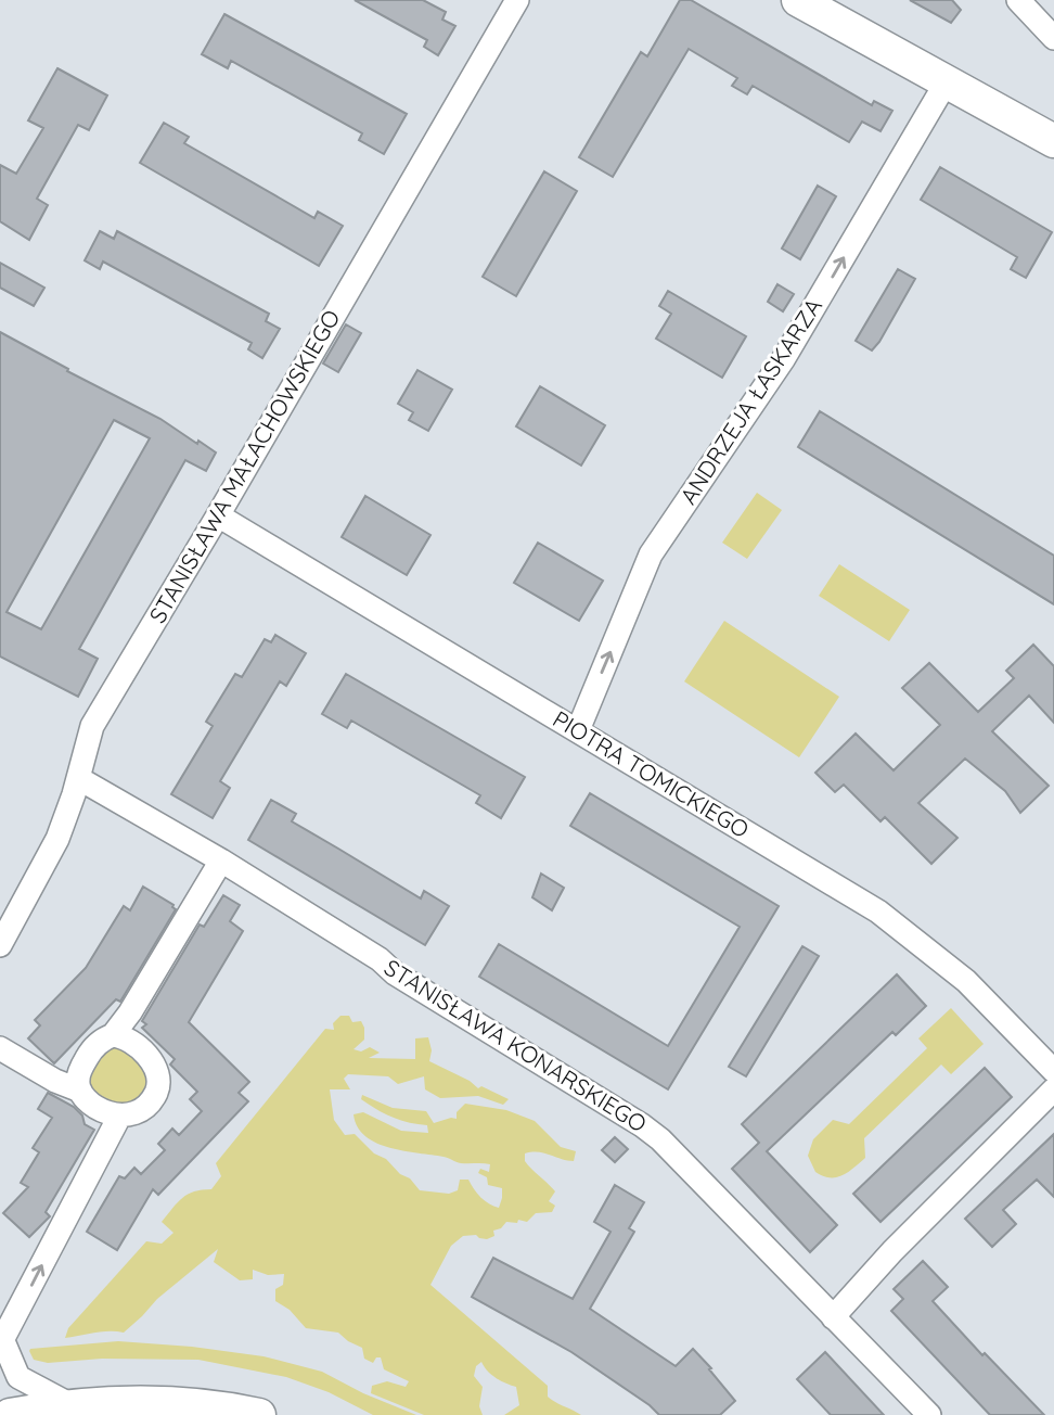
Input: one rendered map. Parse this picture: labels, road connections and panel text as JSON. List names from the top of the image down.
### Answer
{
  "streets": {
    "street": [
      "ANDRZEJA ŁASKARZA",
      "STANISŁAWA MAŁACHOWSKIEGO",
      "PIOTRA TOMICKIEGO",
      "STANISŁAWA KONARSKIEGO"
    ]
  },
  "crossings": [
    ["ANDRZEJA ŁASKARZA", "PIOTRA TOMICKIEGO"],
    ["STANISŁAWA MAŁACHOWSKIEGO", "PIOTRA TOMICKIEGO"],
    ["STANISŁAWA MAŁACHOWSKIEGO", "STANISŁAWA KONARSKIEGO"]
  ],
  "one_way": ["ANDRZEJA ŁASKARZA"]
}
